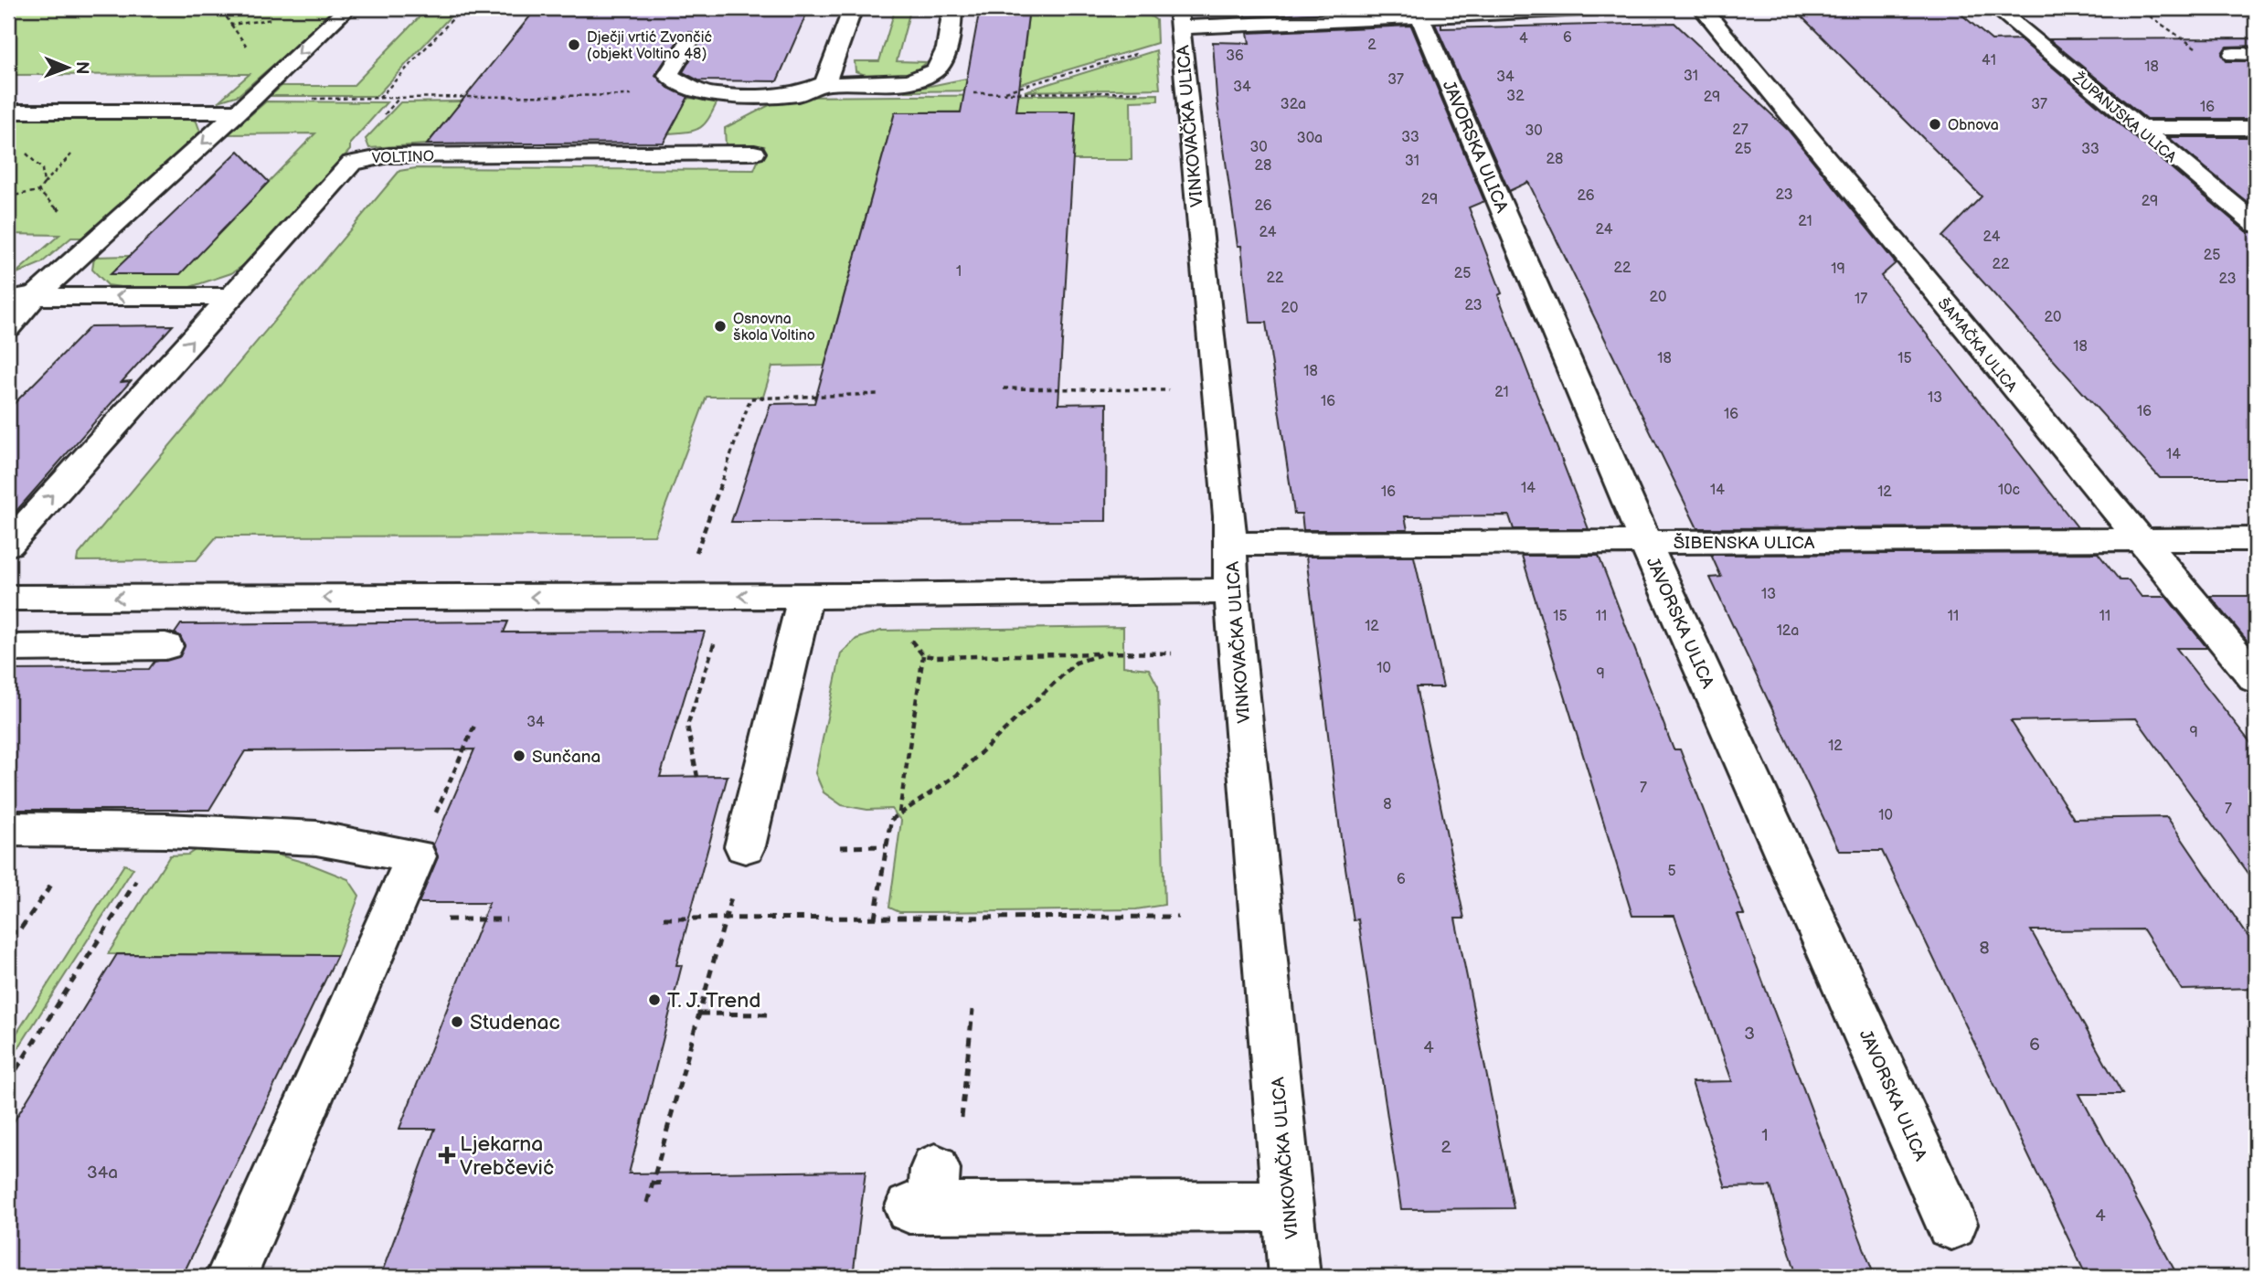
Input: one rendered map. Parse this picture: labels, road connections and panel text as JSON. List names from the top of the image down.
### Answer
{
  "streets": {
    "street": [
      "ŽUPANJSKA ULICA",
      "VINKOVAČKA ULICA",
      "JAVORSKA ULICA",
      "VOLTINO",
      "ŠAMAČKA ULICA",
      "ŠIBENSKA ULICA"
    ]
  },
  "crossings": [
    ["VINKOVAČKA ULICA", "ŠIBENSKA ULICA"],
    ["JAVORSKA ULICA", "ŠIBENSKA ULICA"],
    ["ŠAMAČKA ULICA", "ŠIBENSKA ULICA"]
  ],
  "places": {
    "other": [
      "Dječji vrtić Zvončić (objekt Voltino 48)",
      "Obnova",
      "Osnovna škola Voltino",
      "Sunčana",
      "T. J. Trend",
      "Studenac"
    ],
    "health": ["Ljekarna Vrebčević"]
  },
  "house_numbers": [
    "6",
    "4",
    "2",
    "36",
    "41",
    "18",
    "31",
    "34",
    "37",
    "34",
    "32",
    "29",
    "32a",
    "37",
    "16",
    "27",
    "30",
    "33",
    "30a",
    "30",
    "25",
    "33",
    "28",
    "31",
    "28",
    "23",
    "26",
    "29",
    "29",
    "26",
    "21",
    "24",
    "24",
    "24",
    "25",
    "22",
    "22",
    "19",
    "1",
    "25",
    "22",
    "23",
    "20",
    "17",
    "23",
    "20",
    "20",
    "18",
    "18",
    "15",
    "18",
    "21",
    "13",
    "16",
    "16",
    "16",
    "14",
    "14",
    "14",
    "10c",
    "16",
    "12",
    "13",
    "15",
    "11",
    "11",
    "11",
    "12",
    "12a",
    "10",
    "9",
    "34",
    "9",
    "12",
    "7",
    "8",
    "7",
    "10",
    "5",
    "6",
    "8",
    "3",
    "6",
    "4",
    "1",
    "2",
    "34a",
    "4"
  ],
  "north": "right"
}
